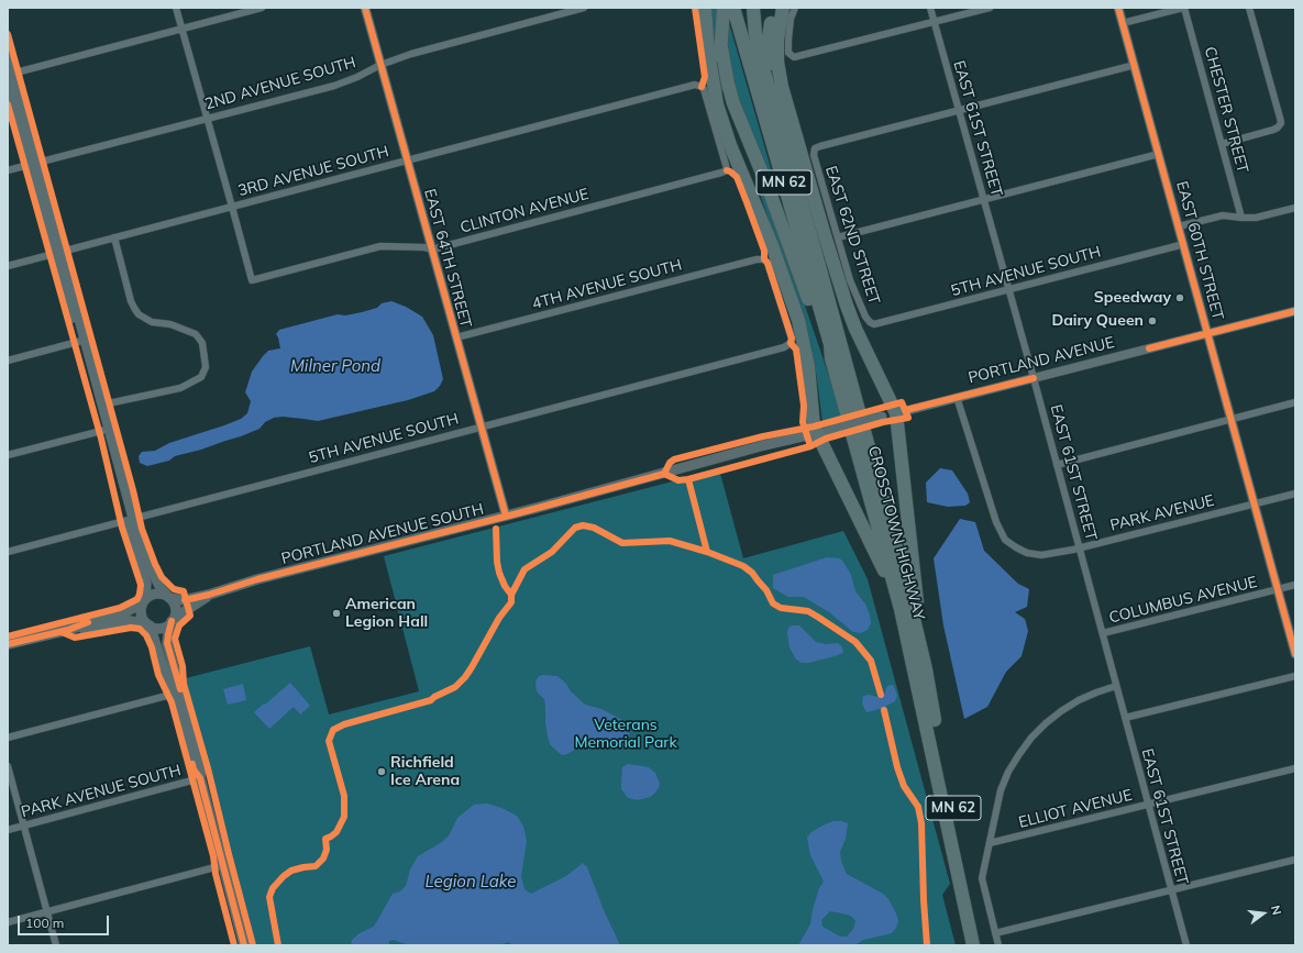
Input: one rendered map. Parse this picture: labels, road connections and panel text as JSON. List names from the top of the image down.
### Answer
{
  "streets": {
    "highway": ["MN 62", "CROSSTOWN HIGHWAY"],
    "main road": ["PORTLAND AVENUE SOUTH"],
    "street": [
      "2ND AVENUE SOUTH",
      "CHESTER STREET",
      "EAST 61ST STREET",
      "3RD AVENUE SOUTH",
      "CLINTON AVENUE",
      "EAST 62ND STREET",
      "EAST 60TH STREET",
      "EAST 64TH STREET",
      "5TH AVENUE SOUTH",
      "4TH AVENUE SOUTH",
      "PORTLAND AVENUE",
      "PARK AVENUE",
      "COLUMBUS AVENUE",
      "PARK AVENUE SOUTH",
      "ELLIOT AVENUE"
    ]
  },
  "crossings": [
    ["2ND AVENUE SOUTH", "EAST 64TH STREET"],
    ["EAST 61ST STREET", "EAST 62ND STREET"],
    ["EAST 61ST STREET", "5TH AVENUE SOUTH"],
    ["EAST 61ST STREET", "PORTLAND AVENUE"],
    ["EAST 61ST STREET", "PARK AVENUE"],
    ["EAST 61ST STREET", "COLUMBUS AVENUE"],
    ["EAST 61ST STREET", "ELLIOT AVENUE"],
    ["3RD AVENUE SOUTH", "CLINTON AVENUE"],
    ["3RD AVENUE SOUTH", "EAST 64TH STREET"],
    ["CLINTON AVENUE", "EAST 64TH STREET"],
    ["EAST 62ND STREET", "5TH AVENUE SOUTH"],
    ["EAST 60TH STREET", "5TH AVENUE SOUTH"],
    ["EAST 60TH STREET", "PORTLAND AVENUE"],
    ["EAST 60TH STREET", "PARK AVENUE"],
    ["EAST 60TH STREET", "COLUMBUS AVENUE"],
    ["EAST 64TH STREET", "5TH AVENUE SOUTH"],
    ["EAST 64TH STREET", "4TH AVENUE SOUTH"],
    ["EAST 64TH STREET", "PORTLAND AVENUE SOUTH"],
    ["5TH AVENUE SOUTH", "4TH AVENUE SOUTH"],
    ["PORTLAND AVENUE", "PARK AVENUE"],
    ["PORTLAND AVENUE", "PORTLAND AVENUE SOUTH"]
  ],
  "water": ["Milner Pond", "Legion Lake"],
  "parks": ["Veterans Memorial Park"],
  "places": [
    "Speedway",
    "Dairy Queen",
    "American Legion Hall",
    "Richfield Ice Arena"
  ],
  "scale_bar": "100 m",
  "north": "right"
}
